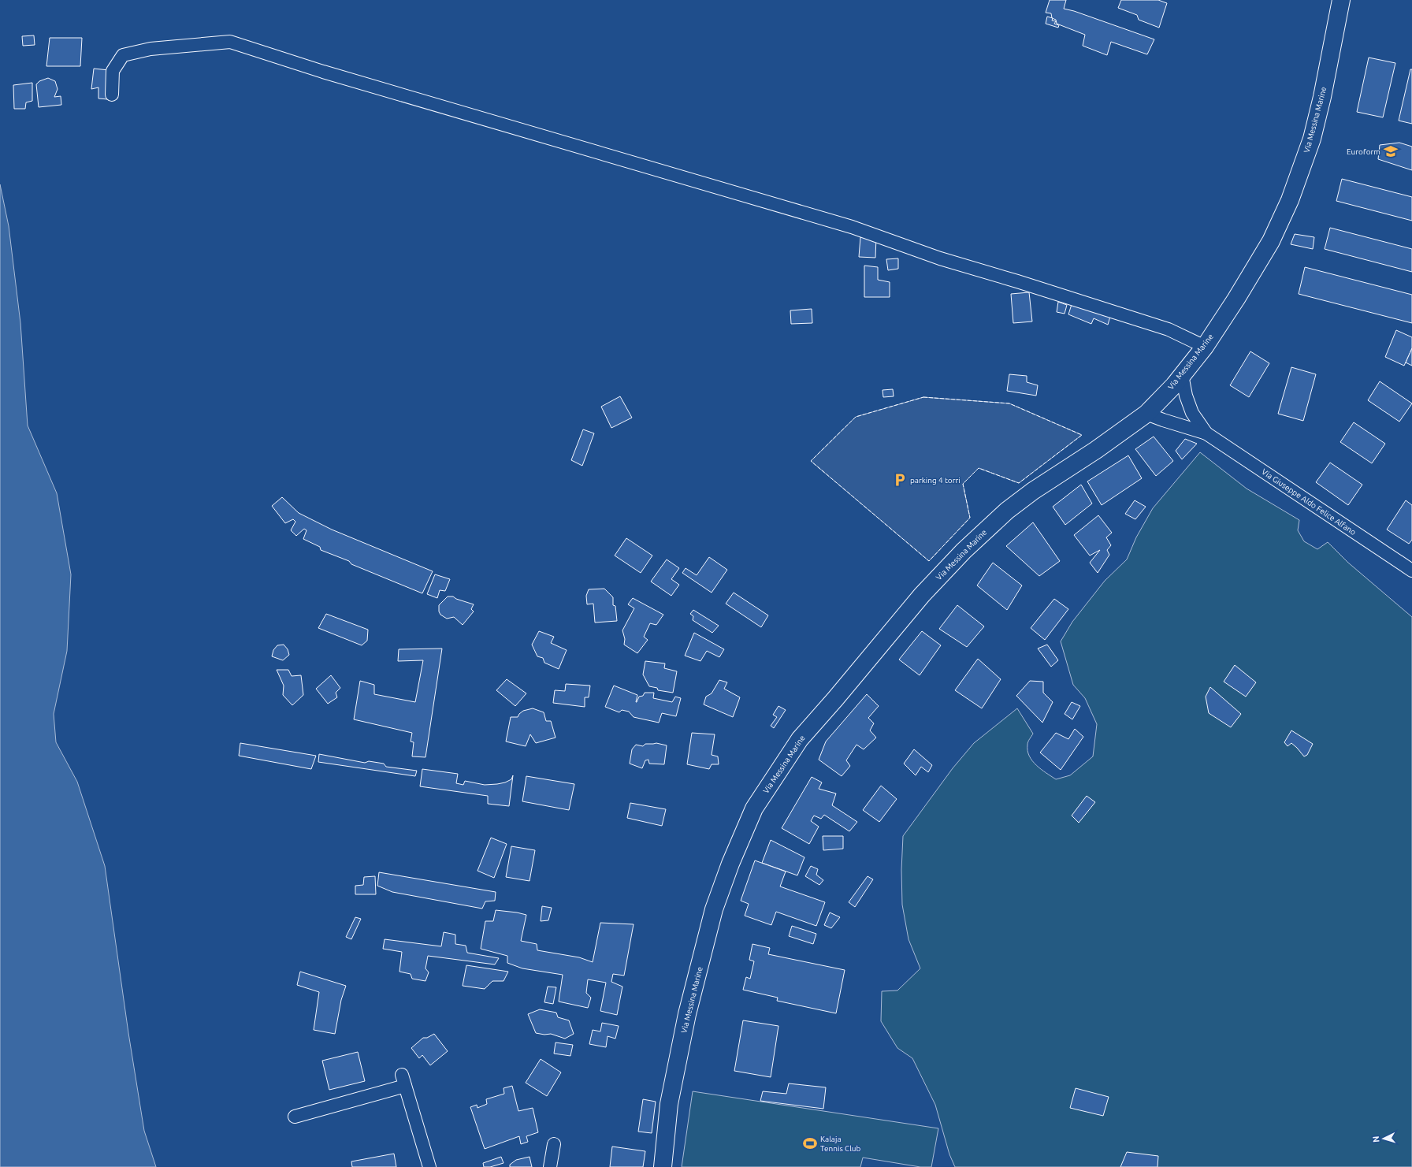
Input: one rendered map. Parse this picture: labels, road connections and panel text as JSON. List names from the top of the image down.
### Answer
{
  "streets": {
    "main road": ["Via Messina Marine"],
    "street": ["Via Giuseppe Aldo Felice Alfano"]
  },
  "crossings": [
    ["Via Messina Marine", "Via Giuseppe Aldo Felice Alfano"]
  ],
  "places": {
    "school or university": ["Euroform"],
    "parking": ["parking 4 torri"],
    "sports": ["Kalaja Tennis Club"]
  },
  "north": "left"
}
